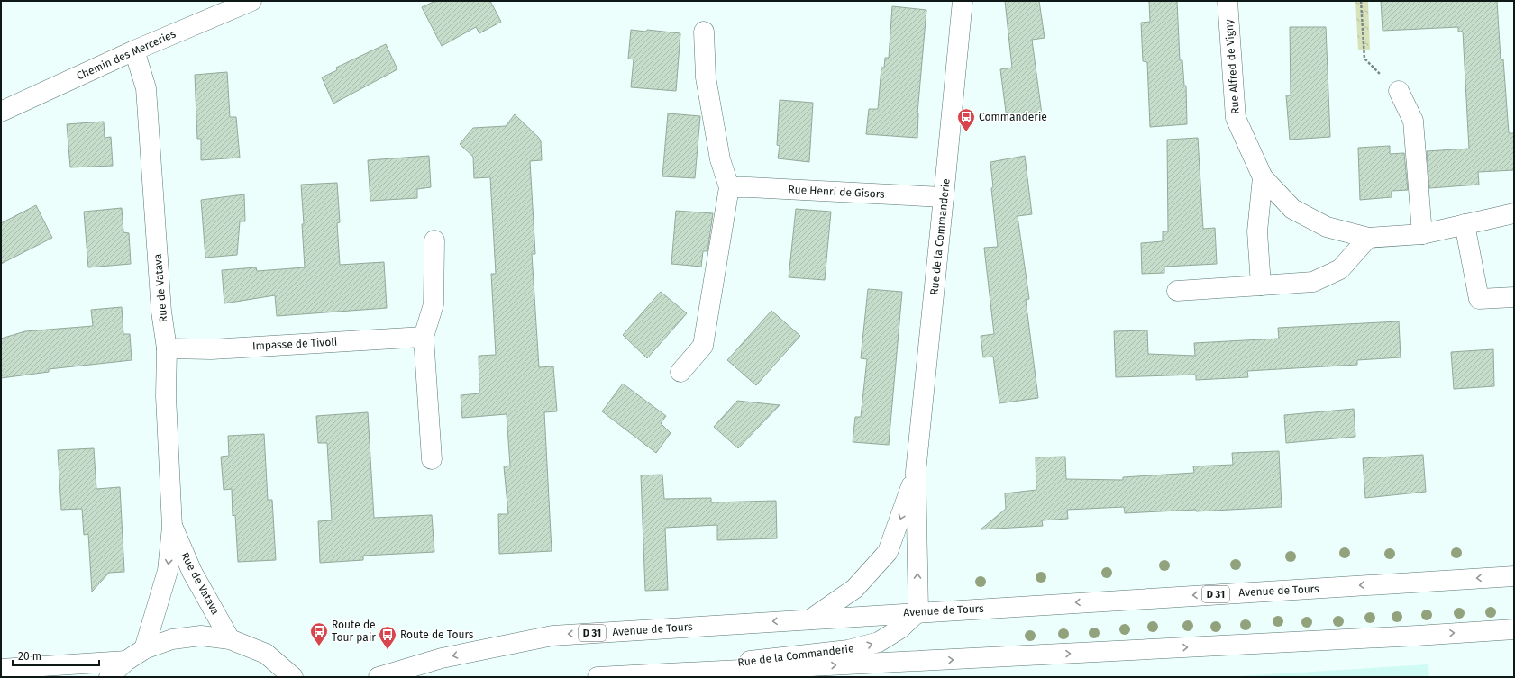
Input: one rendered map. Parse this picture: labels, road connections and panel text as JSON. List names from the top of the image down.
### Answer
{
  "streets": {
    "street": [
      "Chemin des Merceries",
      "Rue Alfred de Vigny",
      "Rue Henri de Gisors",
      "Rue de la Commanderie",
      "Rue de Vatava",
      "Impasse de Tivoli",
      "Avenue de Tours",
      "D 31"
    ]
  },
  "crossings": [
    ["Chemin des Merceries", "Rue de Vatava"],
    ["Rue Henri de Gisors", "Rue de la Commanderie"],
    ["Rue de la Commanderie", "Avenue de Tours"],
    ["Rue de Vatava", "Impasse de Tivoli"]
  ],
  "places": {
    "bus stop": ["Commanderie", "Route de Tour pair", "Route de Tours"]
  },
  "scale_bar": "20 m"
}
